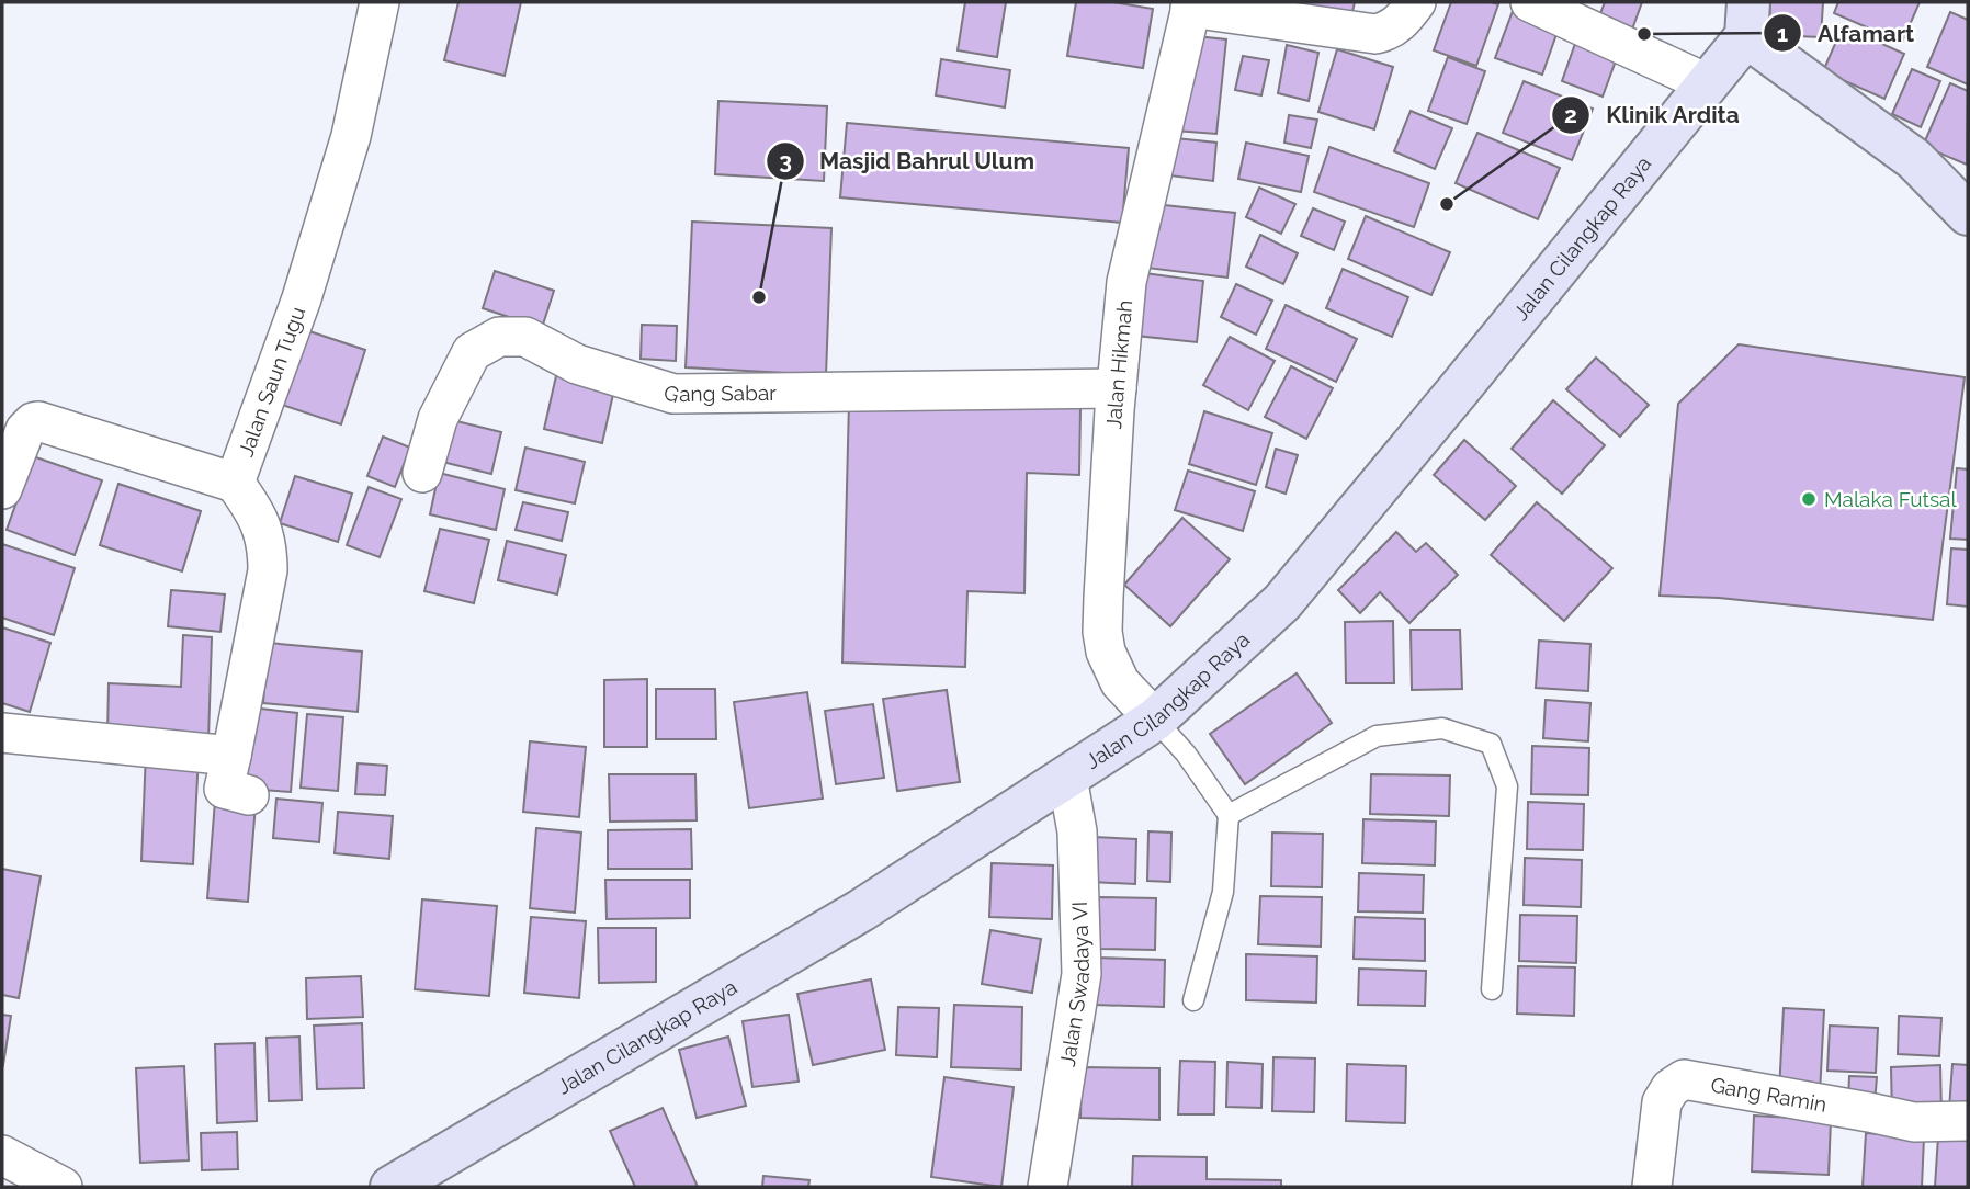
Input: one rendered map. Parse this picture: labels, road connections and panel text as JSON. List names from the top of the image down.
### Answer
{
  "streets": {
    "street": [
      "Jalan Cilangkap Raya",
      "Jalan Hikmah",
      "Jalan Saun Tugu",
      "Gang Sabar",
      "Jalan Swadaya VI",
      "Gang Ramin"
    ]
  },
  "crossings": [
    ["Jalan Cilangkap Raya", "Jalan Hikmah"],
    ["Jalan Cilangkap Raya", "Jalan Swadaya VI"],
    ["Jalan Hikmah", "Gang Sabar"]
  ],
  "places": [
    "Alfamart",
    "Klinik Ardita",
    "Masjid Bahrul Ulum",
    "Malaka Futsal"
  ]
}
